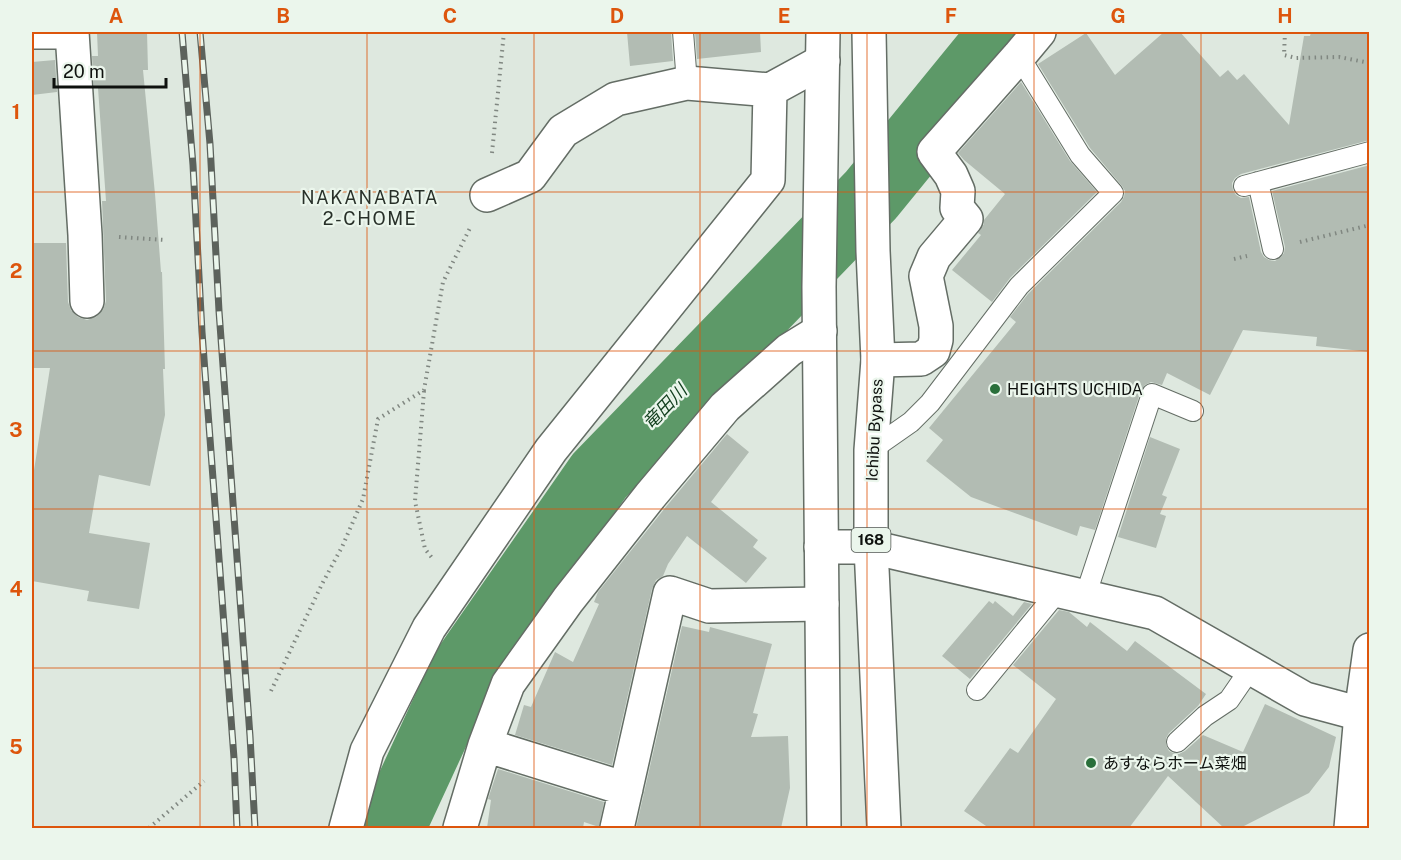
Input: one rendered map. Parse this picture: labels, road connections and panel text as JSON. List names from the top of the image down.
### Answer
{
  "streets": {
    "main road": ["Ichibu Bypass", "168"]
  },
  "districts": ["NAKANABATA 2-CHOME"],
  "water": ["竜田川"],
  "places": ["HEIGHTS UCHIDA", "あすならホーム菜畑"],
  "scale_bar": "20 m",
  "grid": {
    "columns": [
      "A",
      "B",
      "C",
      "D",
      "E",
      "F",
      "G",
      "H"
    ],
    "rows": [
      "1",
      "2",
      "3",
      "4",
      "5"
    ]
  }
}
